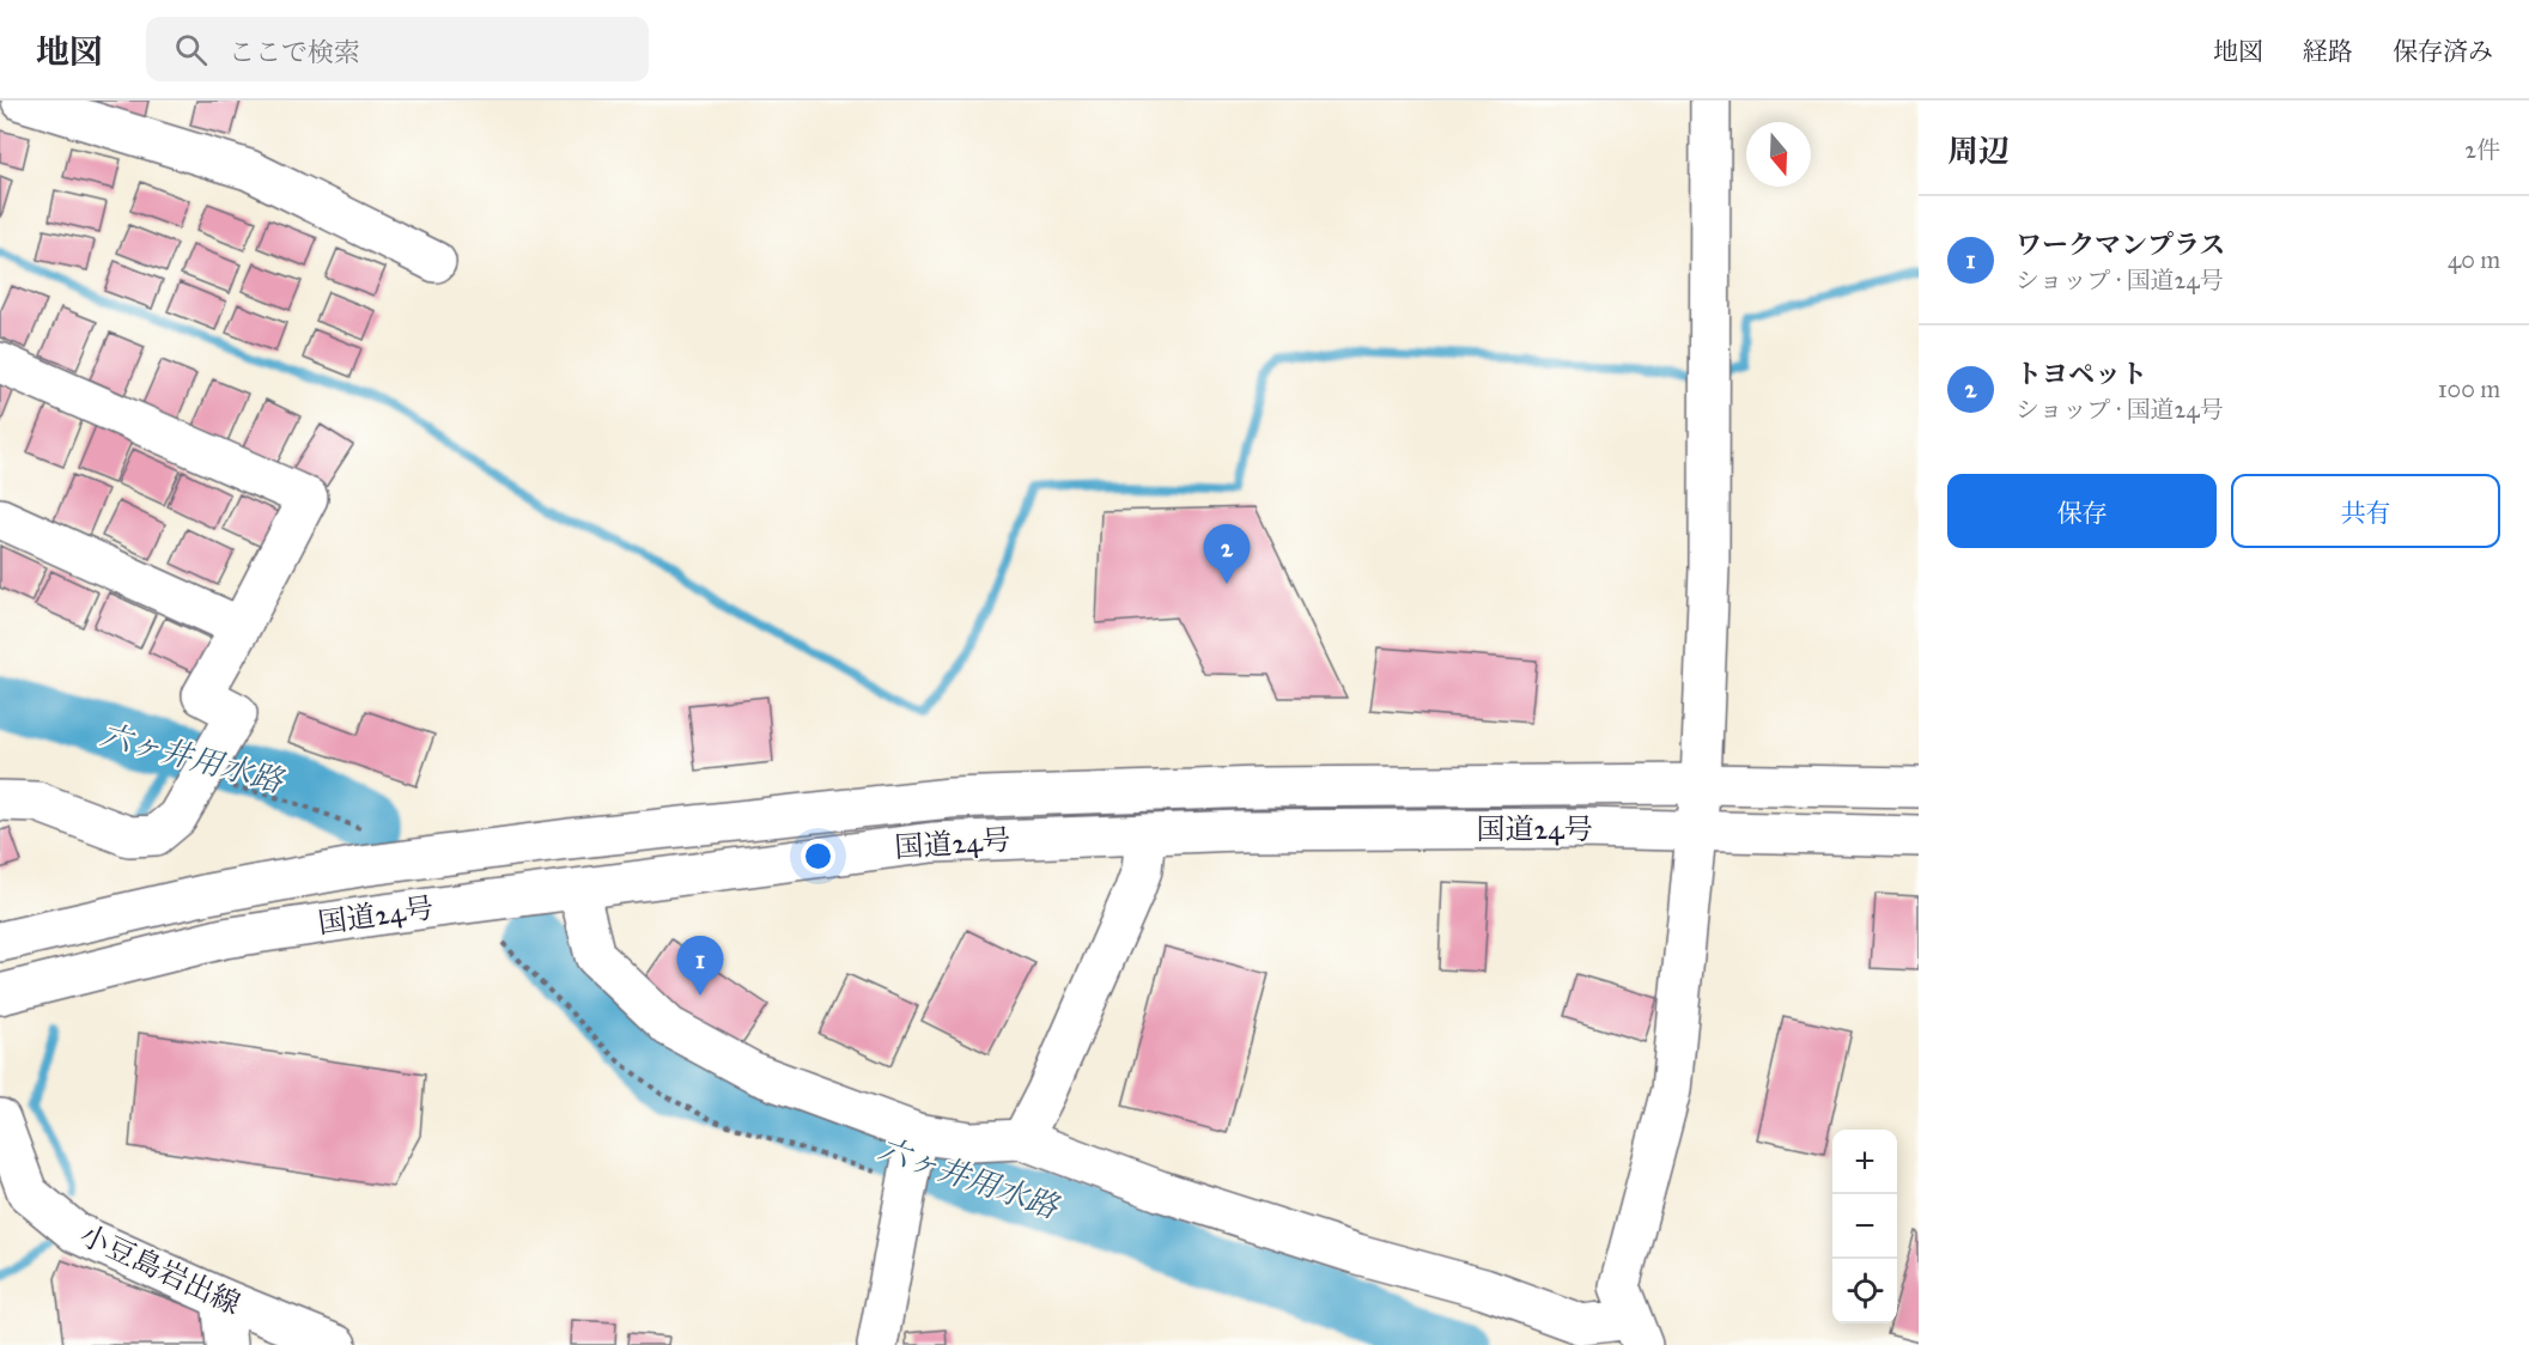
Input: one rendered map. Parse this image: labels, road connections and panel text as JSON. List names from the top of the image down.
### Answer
{
  "streets": {
    "main road": ["国道24号", "小豆島岩出線"]
  },
  "water": ["六ヶ井用水路"],
  "north": "bottom",
  "page": {
    "header": "地図",
    "search": "ここで検索",
    "nav": ["地図", "経路", "保存済み"],
    "heading": ["周辺", "2件"],
    "list": [
      {
        "mark": "1",
        "name": "ワークマンプラス",
        "note": "ショップ · 国道24号",
        "value": "40 m"
      },
      {
        "mark": "2",
        "name": "トヨペット",
        "note": "ショップ · 国道24号",
        "value": "100 m"
      }
    ],
    "buttons": ["保存", "共有"],
    "pins": ["2", "1"],
    "map_buttons": ["+", "−"]
  }
}
